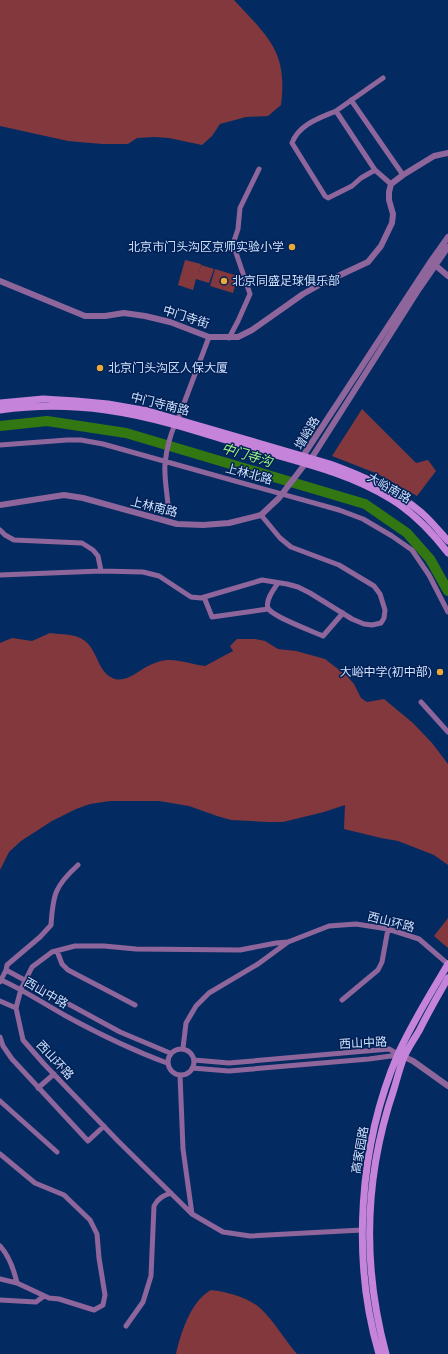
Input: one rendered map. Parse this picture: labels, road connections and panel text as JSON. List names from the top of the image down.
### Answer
{
  "streets": {
    "main road": ["中门寺南路", "大峪南路", "高家园路"],
    "street": [
      "中门寺街",
      "增峪路",
      "上林北路",
      "上林南路",
      "西山环路",
      "西山中路"
    ]
  },
  "crossings": [
    ["中门寺南路", "增峪路"],
    ["中门寺南路", "大峪南路"],
    ["中门寺南路", "上林南路"],
    ["增峪路", "大峪南路"],
    ["增峪路", "上林南路"],
    ["上林北路", "上林南路"],
    ["大峪南路", "上林南路"],
    ["西山环路", "西山中路"],
    ["西山环路", "高家园路"],
    ["西山中路", "高家园路"]
  ],
  "water": ["中门寺沟"],
  "places": [
    "北京市门头沟区京师实验小学",
    "北京同盛足球俱乐部",
    "北京门头沟区人保大厦",
    "大峪中学(初中部)"
  ]
}
